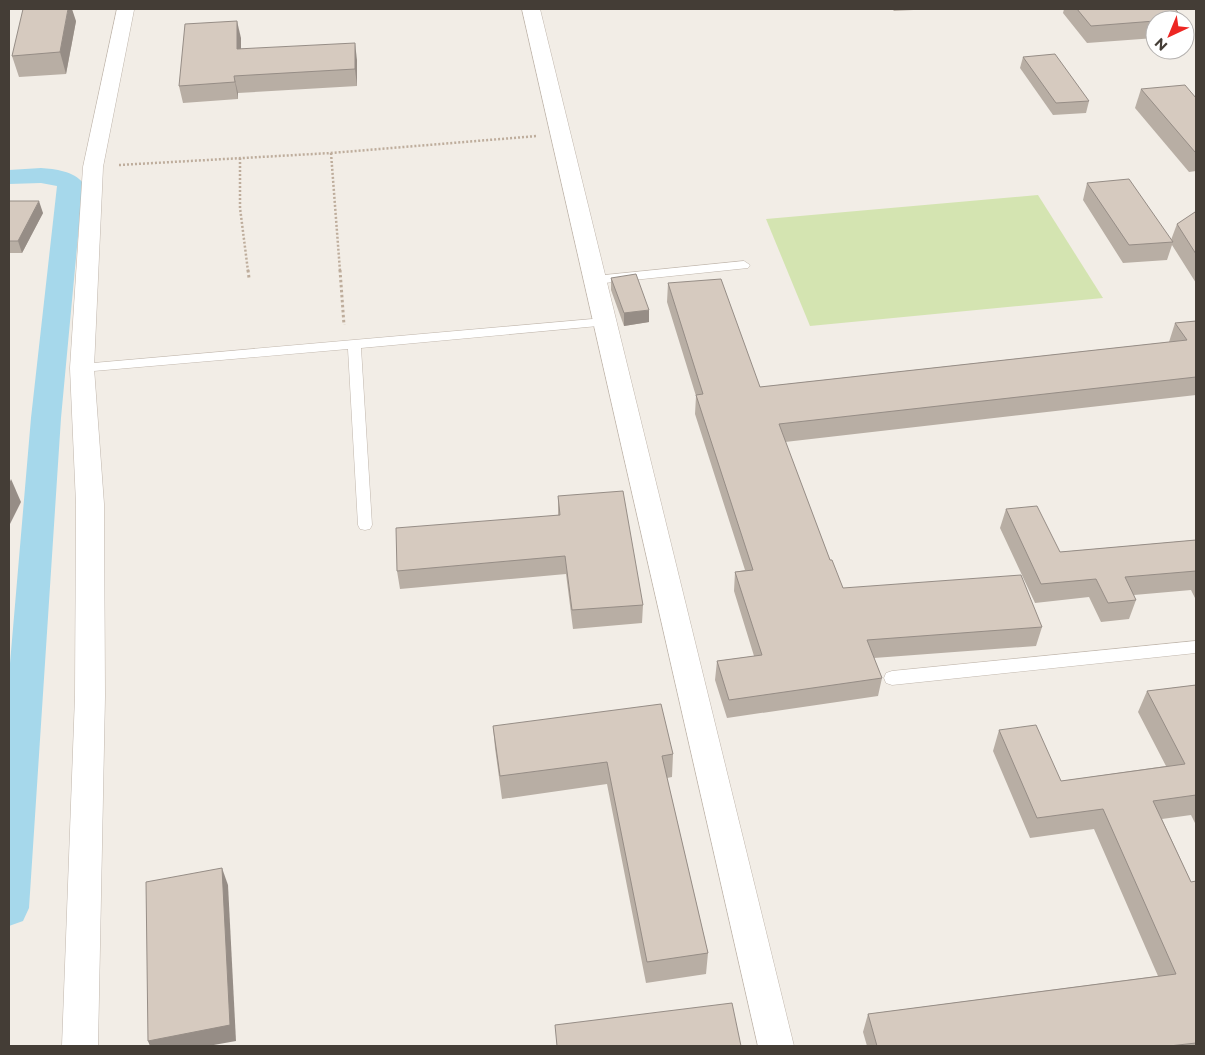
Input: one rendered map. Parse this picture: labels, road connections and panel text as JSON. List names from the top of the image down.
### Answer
{
  "north": "bottom left"
}
